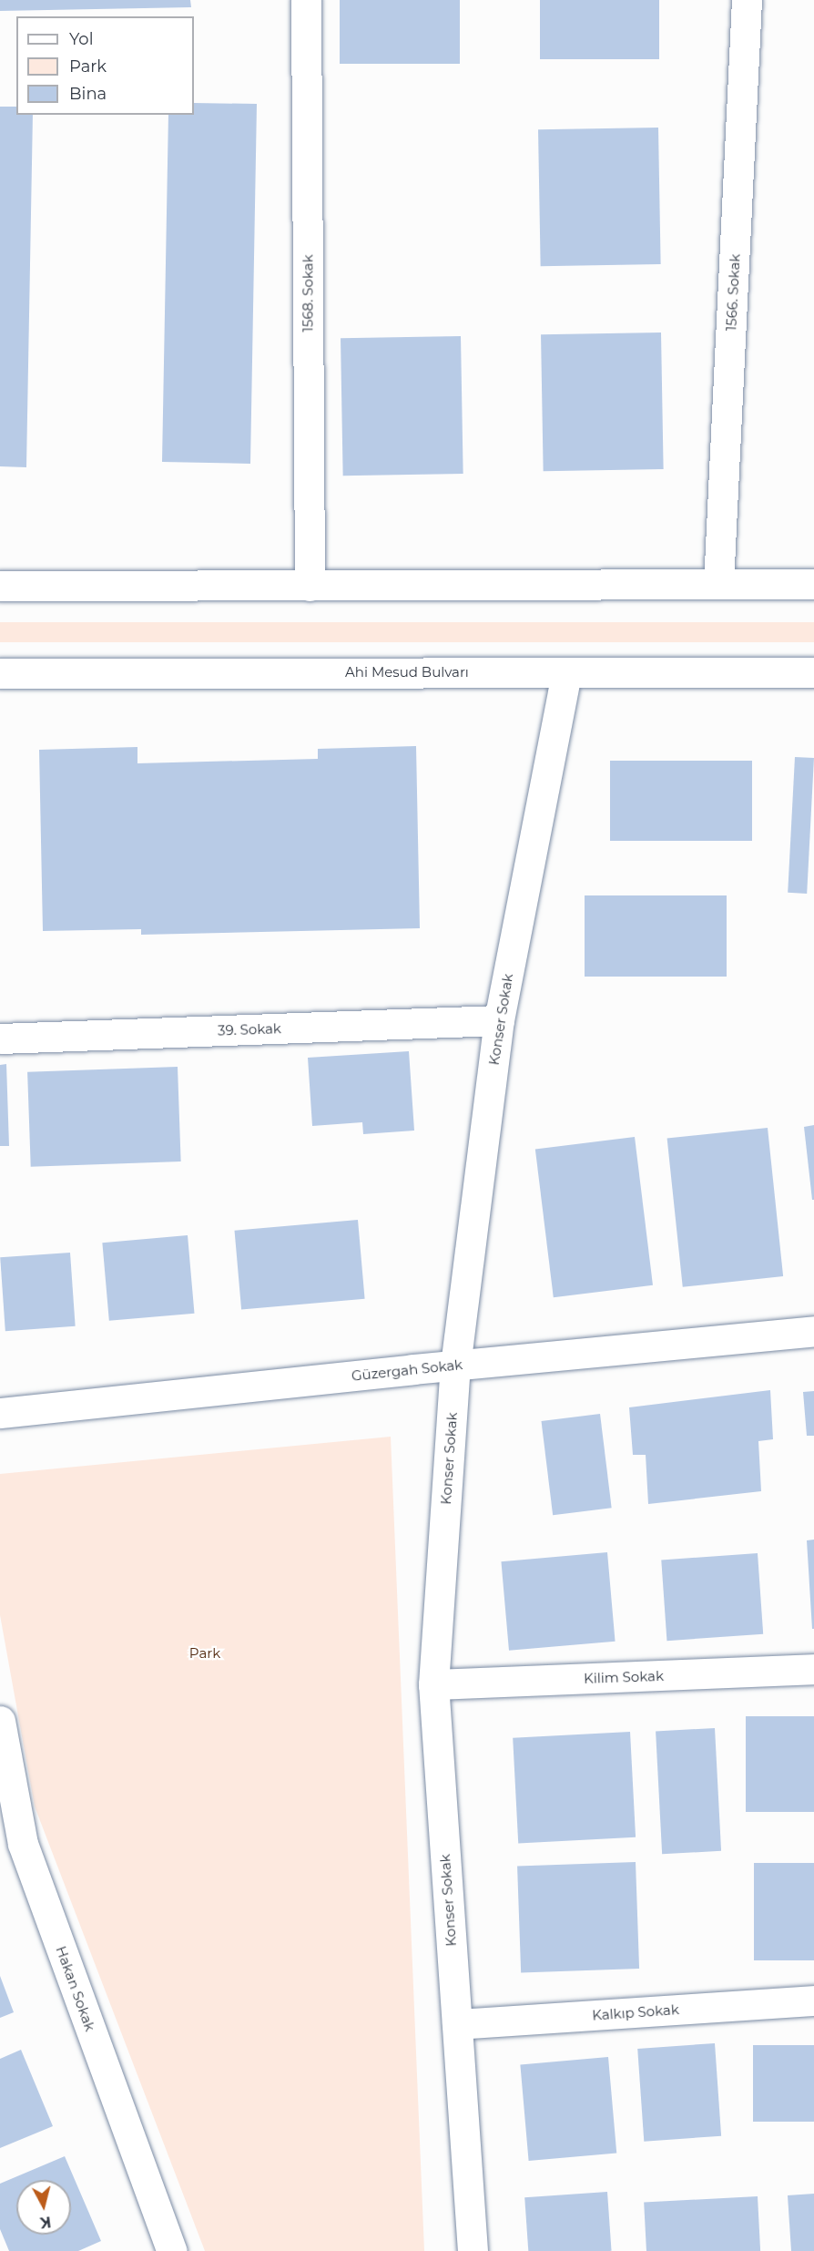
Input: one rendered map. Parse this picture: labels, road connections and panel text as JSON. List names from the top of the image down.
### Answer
{
  "streets": {
    "street": [
      "1566. Sokak",
      "1568. Sokak",
      "Ahi Mesud Bulvarı",
      "Konser Sokak",
      "39. Sokak",
      "Güzergah Sokak",
      "Kilim Sokak",
      "Hakan Sokak",
      "Kalkıp Sokak"
    ]
  },
  "crossings": [
    ["Ahi Mesud Bulvarı", "Konser Sokak"],
    ["Konser Sokak", "39. Sokak"],
    ["Konser Sokak", "Güzergah Sokak"],
    ["Konser Sokak", "Kilim Sokak"],
    ["Konser Sokak", "Kalkıp Sokak"]
  ],
  "parks": ["Park"],
  "legend": ["Yol", "Park", "Bina"],
  "north": "bottom"
}
